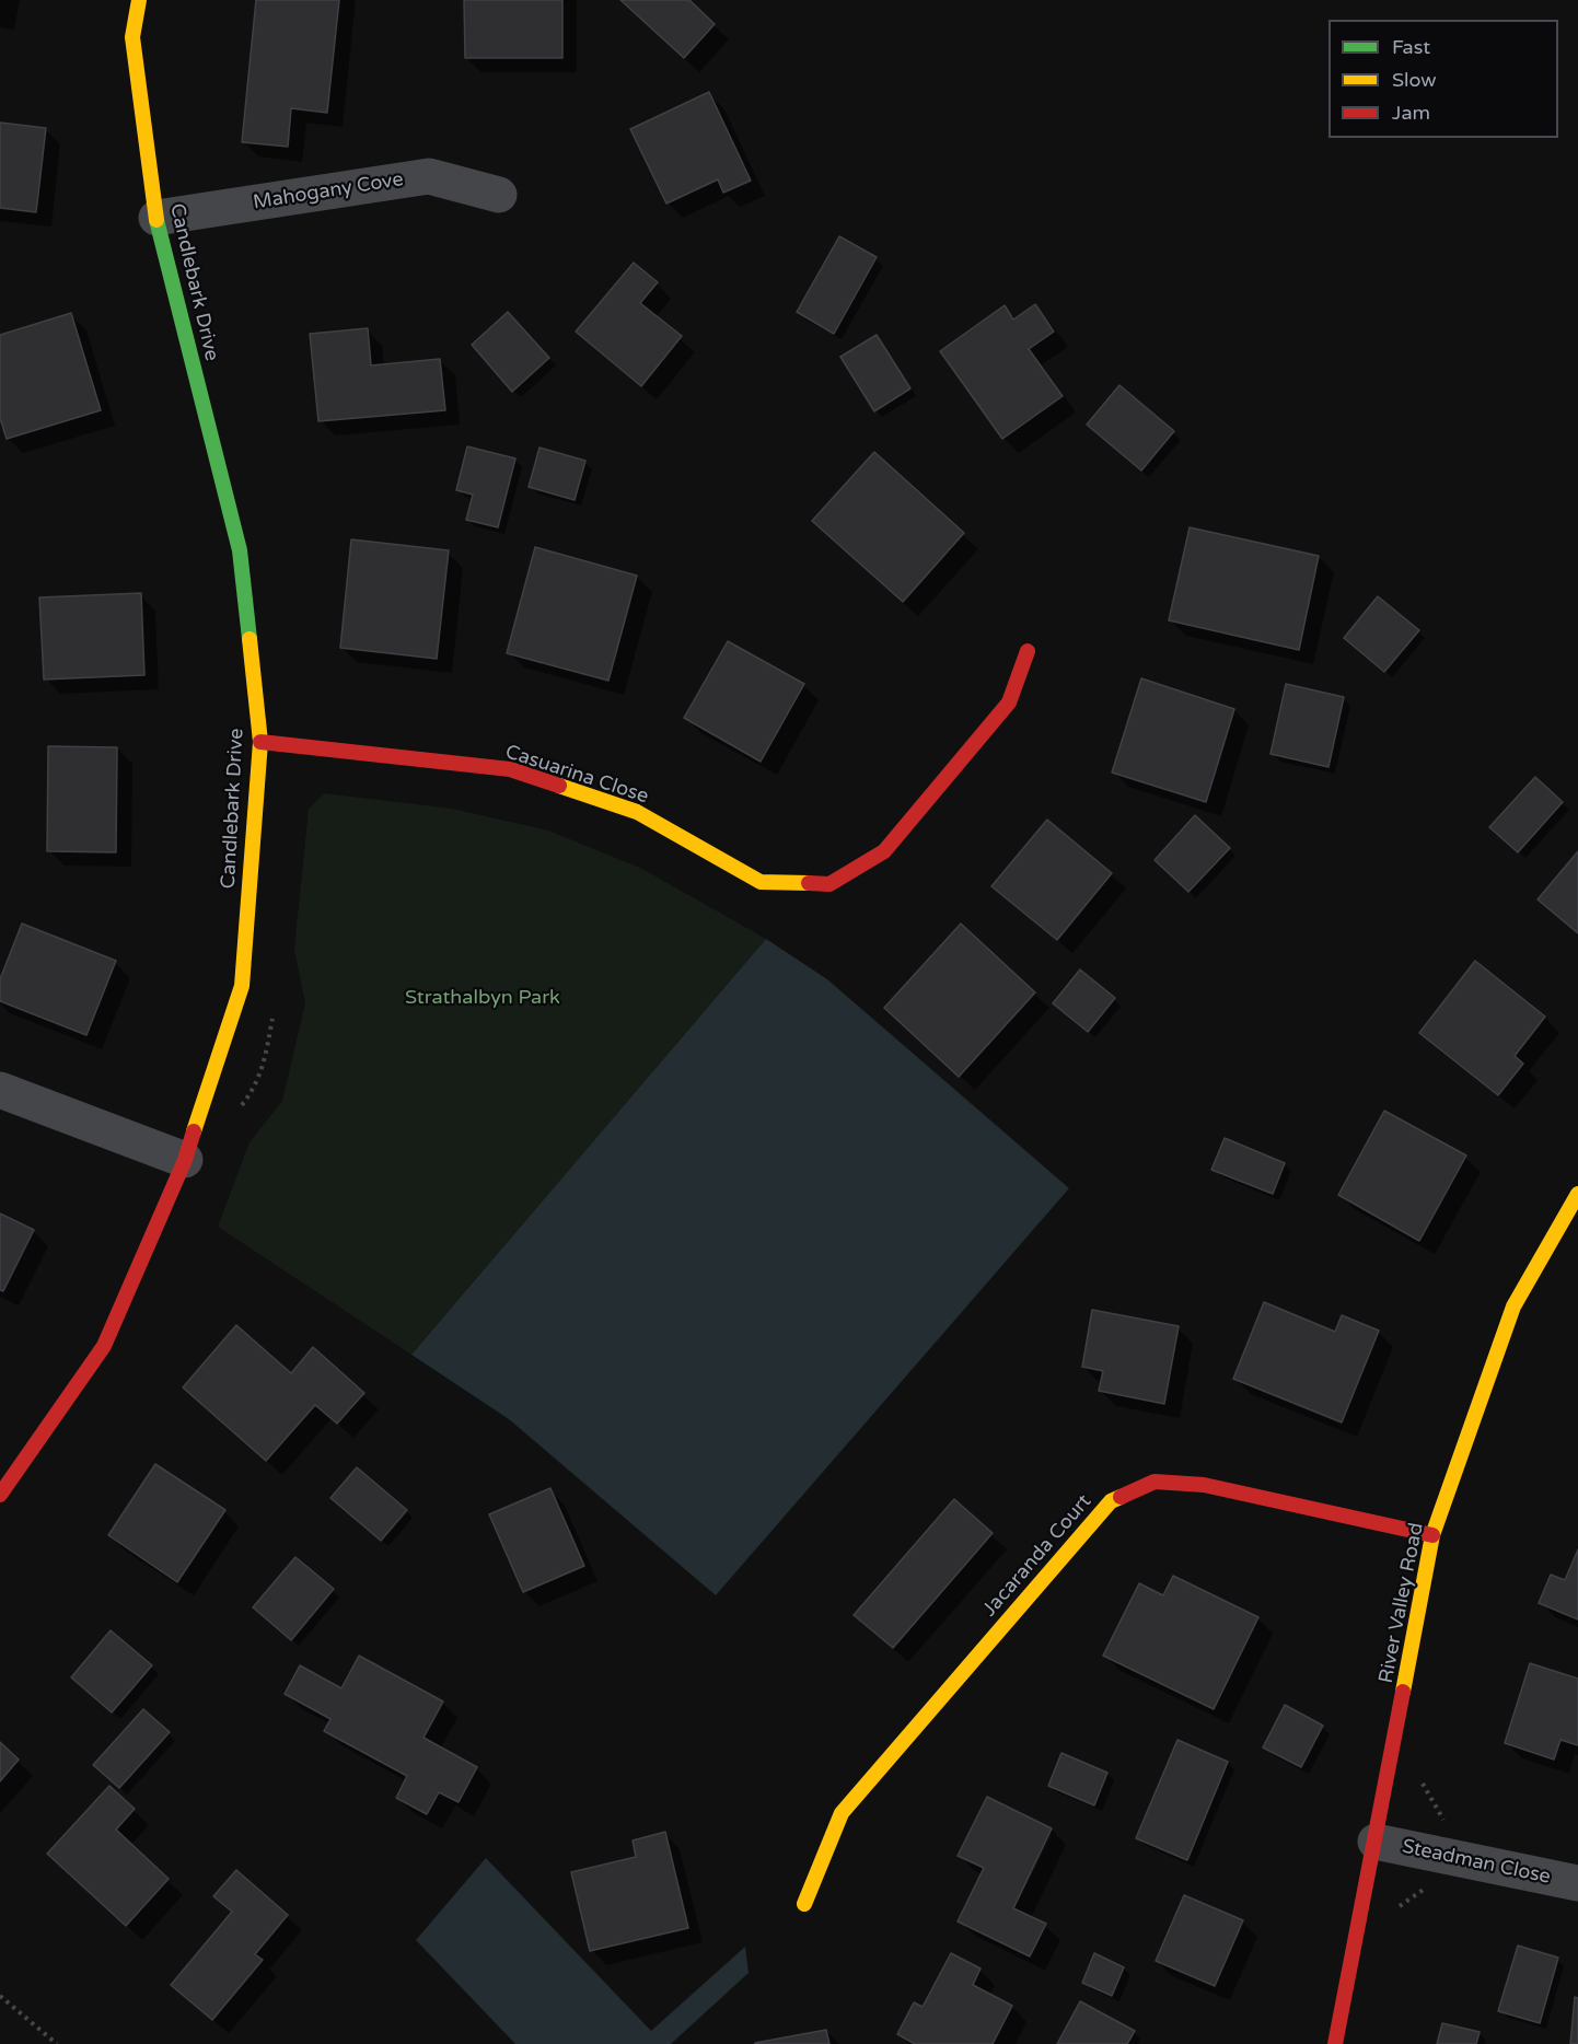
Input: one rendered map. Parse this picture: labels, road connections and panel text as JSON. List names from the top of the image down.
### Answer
{
  "streets": {
    "street": [
      "Mahogany Cove",
      "Candlebark Drive",
      "Casuarina Close",
      "Jacaranda Court",
      "River Valley Road",
      "Steadman Close"
    ]
  },
  "crossings": [
    ["Mahogany Cove", "Candlebark Drive"],
    ["Candlebark Drive", "Casuarina Close"],
    ["Jacaranda Court", "River Valley Road"],
    ["River Valley Road", "Steadman Close"]
  ],
  "parks": ["Strathalbyn Park"],
  "legend": ["Fast", "Slow", "Jam"]
}
